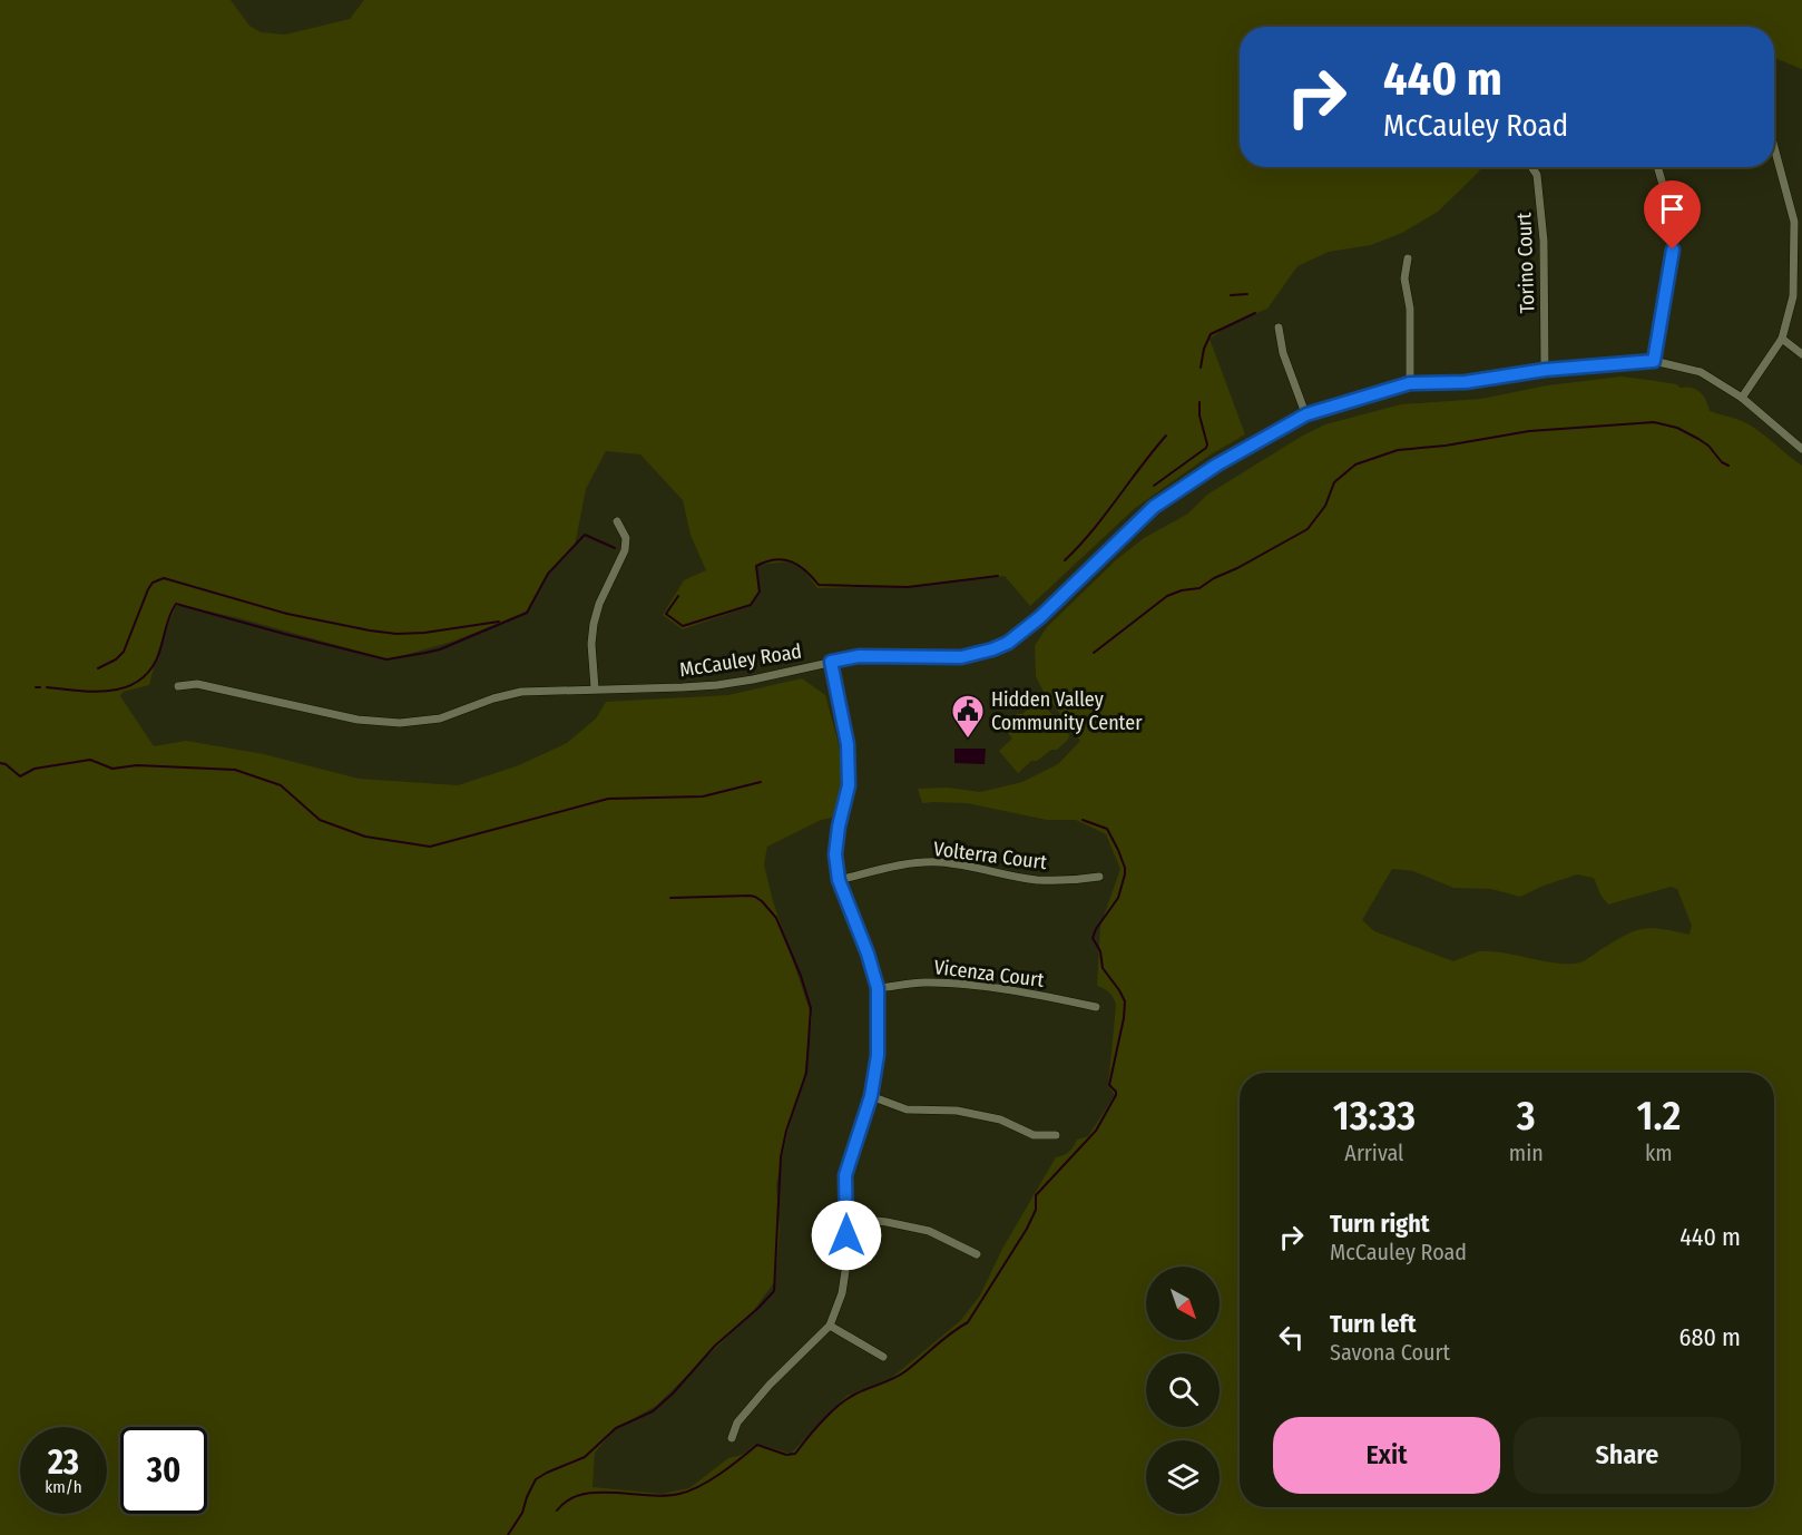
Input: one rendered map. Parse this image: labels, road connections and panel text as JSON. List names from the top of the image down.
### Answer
{
  "streets": {
    "street": [
      "Torino Court",
      "McCauley Road",
      "Volterra Court",
      "Vicenza Court"
    ]
  },
  "crossings": [
    ["Torino Court", "McCauley Road"]
  ],
  "places": {
    "public building": ["Hidden Valley Community Center"]
  },
  "north": "bottom right",
  "page": {
    "turn": ["440 m", "McCauley Road"],
    "eta": [
      "13:33",
      "Arrival",
      "3",
      "min",
      "1.2",
      "km"
    ],
    "list": [
      {
        "name": "Turn right",
        "note": "McCauley Road",
        "value": "440 m"
      },
      {
        "name": "Turn left",
        "note": "Savona Court",
        "value": "680 m"
      }
    ],
    "buttons": ["Exit", "Share"],
    "speed": "23 km/h",
    "limit": "30"
  }
}
